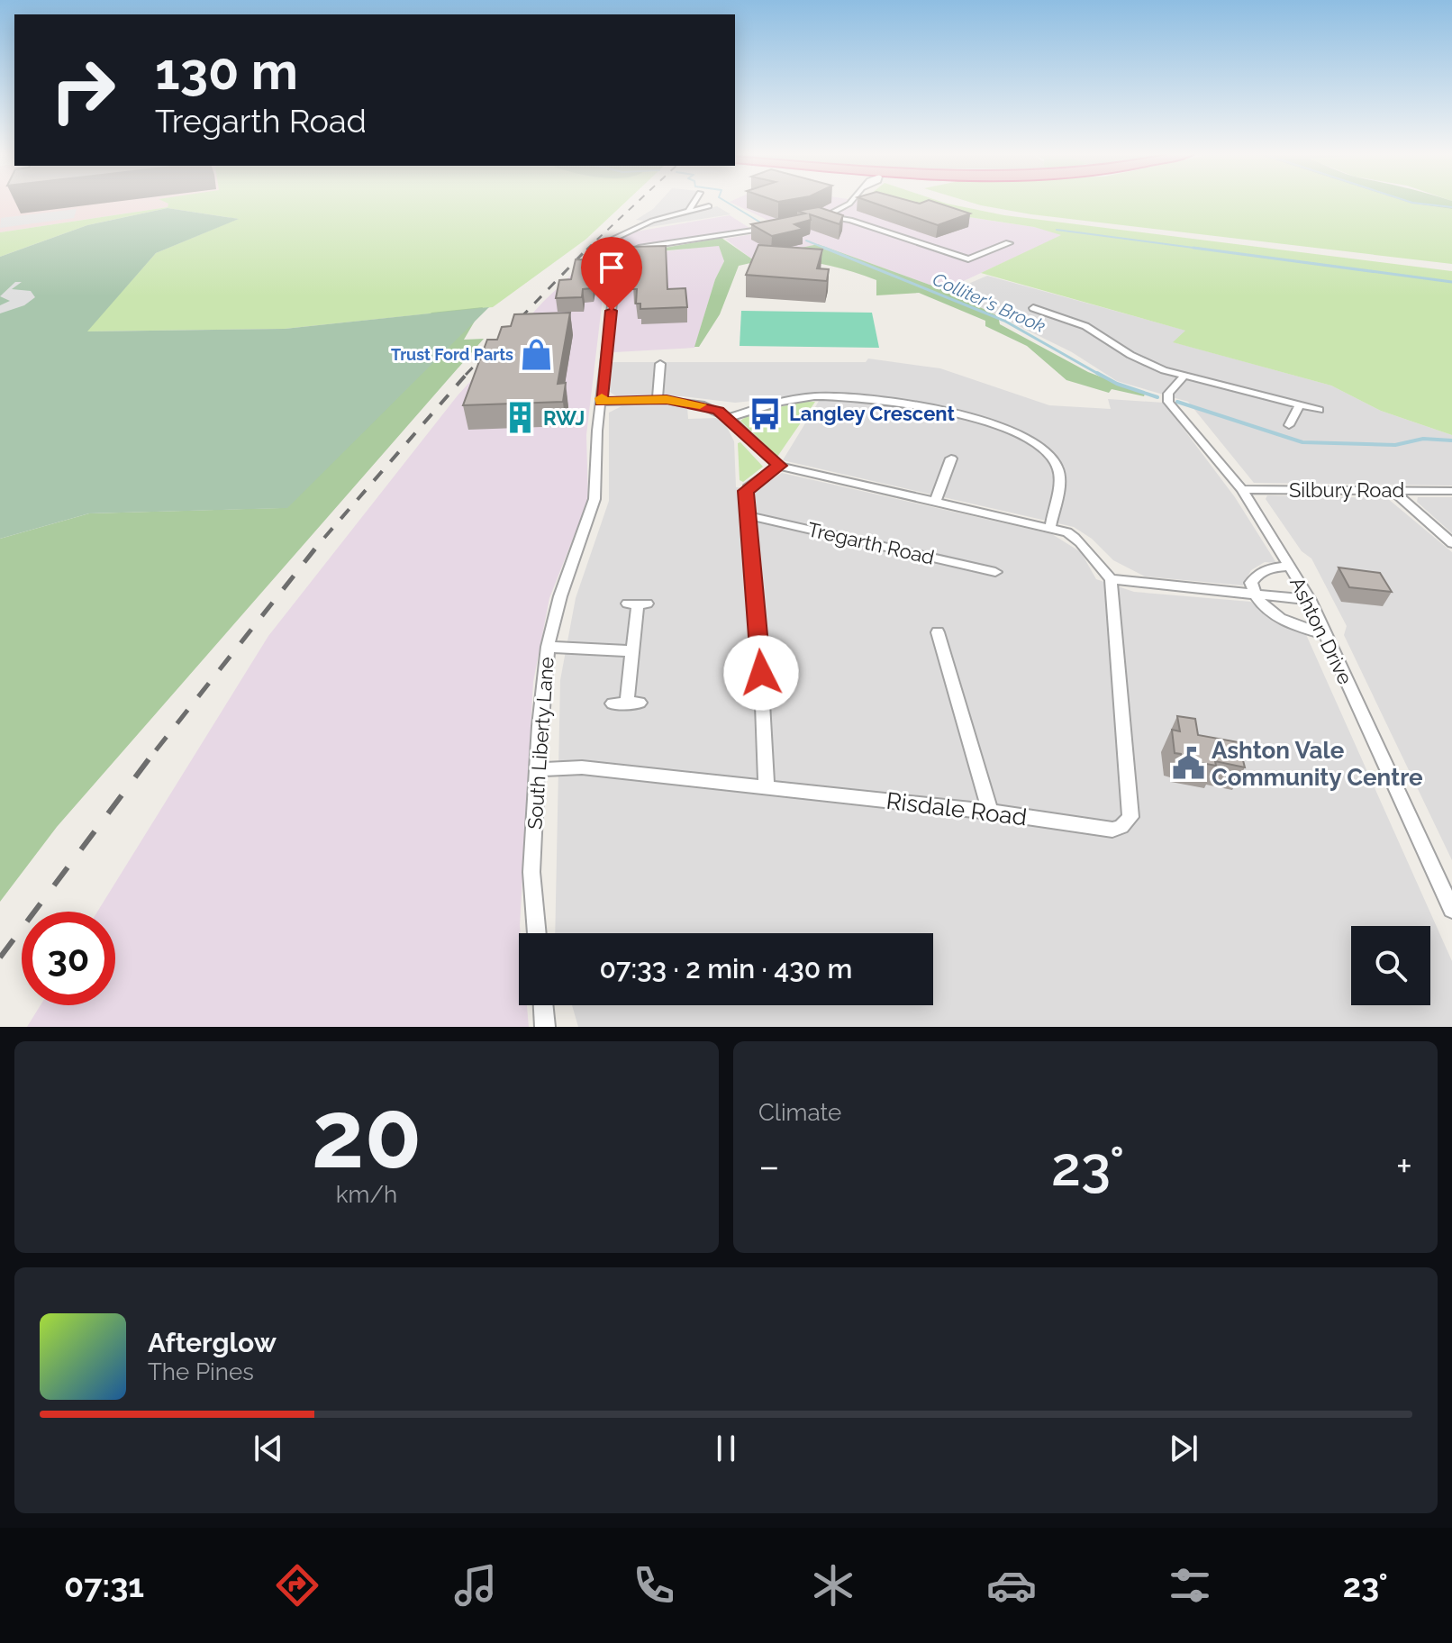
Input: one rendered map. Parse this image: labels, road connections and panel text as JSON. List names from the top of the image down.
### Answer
{
  "streets": {
    "street": [
      "Silbury Road",
      "Tregarth Road",
      "Ashton Drive",
      "South Liberty Lane",
      "Risdale Road"
    ]
  },
  "crossings": [
    ["Silbury Road", "Ashton Drive"],
    ["South Liberty Lane", "Risdale Road"]
  ],
  "water": ["Colliter's Brook"],
  "places": {
    "shop": ["Trust Ford Parts"],
    "bus stop": ["Langley Crescent"],
    "building": ["RWJ"],
    "public building": ["Ashton Vale Community Centre"]
  },
  "page": {
    "turn": ["130 m", "Tregarth Road"],
    "limit": "30",
    "trip": "07:33 · 2 min · 430 m",
    "tile": [
      ["20", "km/h"],
      "Climate"
    ],
    "heat": ["−", "23°", "+"],
    "song": ["Afterglow", "The Pines"],
    "tabs": ["07:31", "23°"]
  }
}
